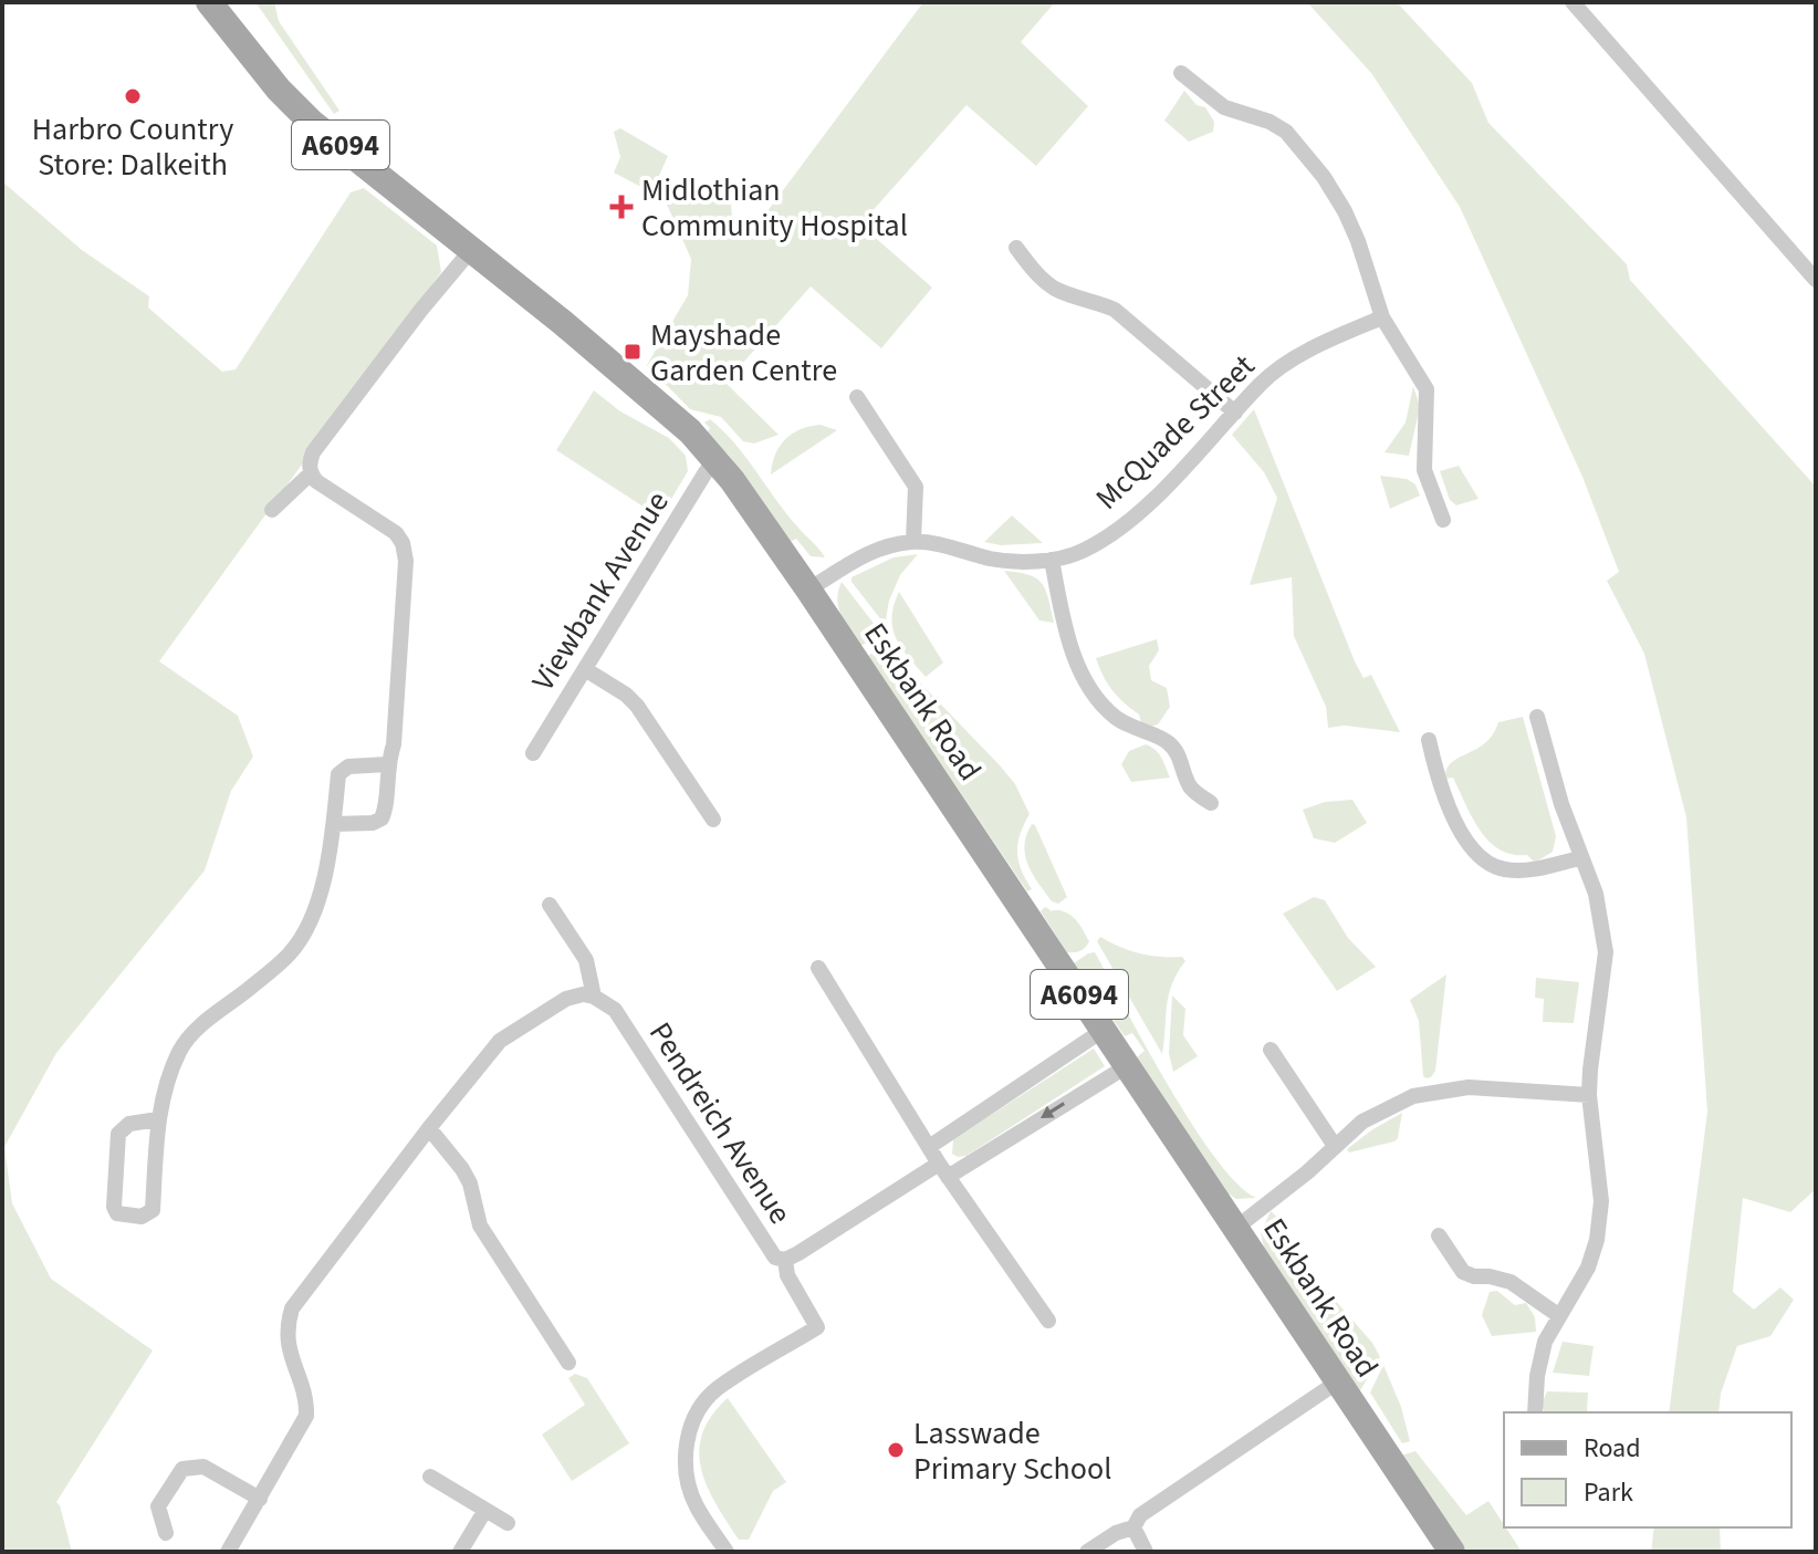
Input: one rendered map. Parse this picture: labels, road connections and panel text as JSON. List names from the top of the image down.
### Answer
{
  "streets": {
    "main road": ["A6094", "Eskbank Road"],
    "street": ["McQuade Street", "Viewbank Avenue", "Pendreich Avenue"]
  },
  "crossings": [
    ["McQuade Street", "Eskbank Road"],
    ["Viewbank Avenue", "Eskbank Road"],
    ["Eskbank Road", "Pendreich Avenue"]
  ],
  "places": {
    "other": ["Harbro Country Store: Dalkeith", "Lasswade Primary School"],
    "health": ["Midlothian Community Hospital"],
    "transit": ["Mayshade Garden Centre"]
  },
  "legend": ["Road", "Park"]
}
